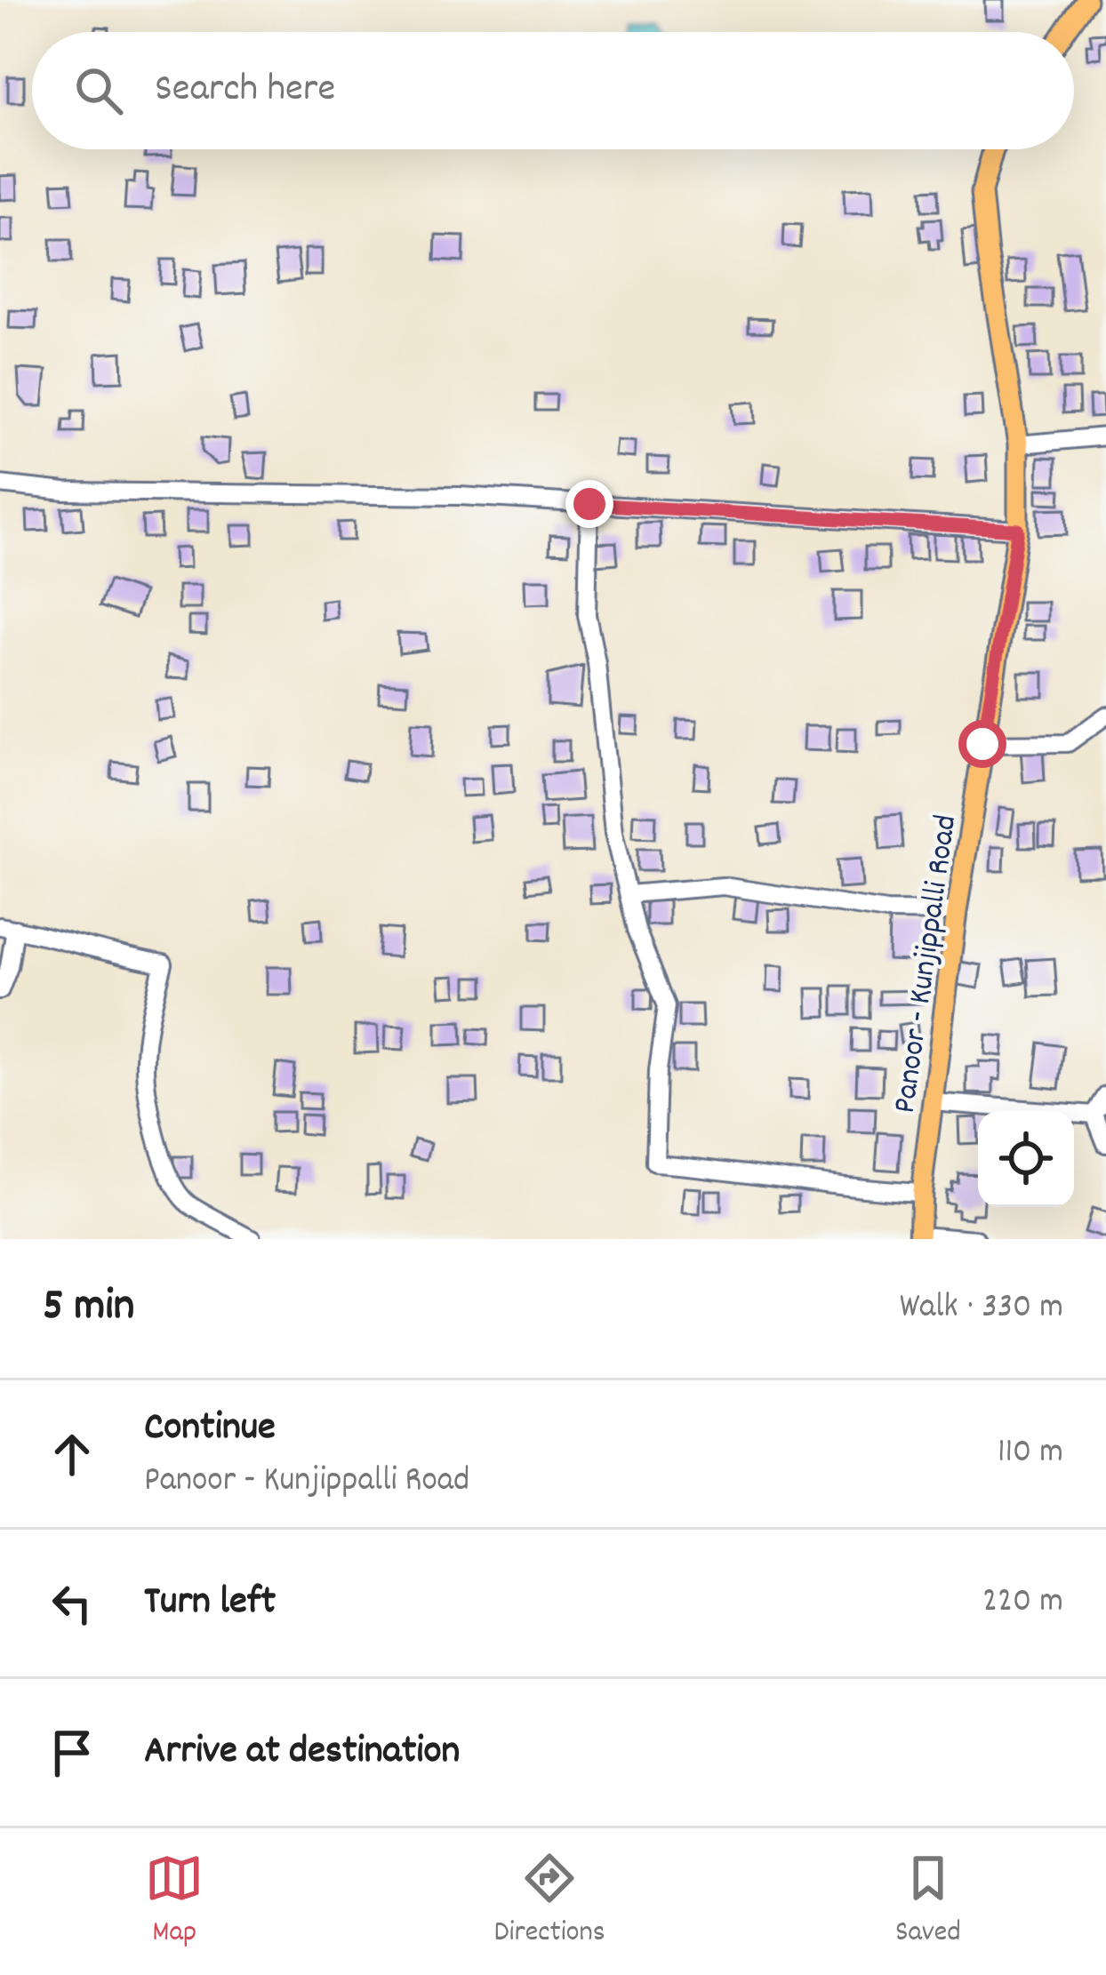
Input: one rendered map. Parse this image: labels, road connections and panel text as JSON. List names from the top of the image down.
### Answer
{
  "streets": {
    "main road": ["Panoor - Kunjippalli Road"]
  },
  "page": {
    "search": "Search here",
    "heading": ["5 min", "Walk · 330 m"],
    "list": [
      ["Continue", "Panoor - Kunjippalli Road", "110 m"],
      ["Turn left", "220 m"],
      "Arrive at destination"
    ],
    "nav": ["Map", "Directions", "Saved"]
  }
}
